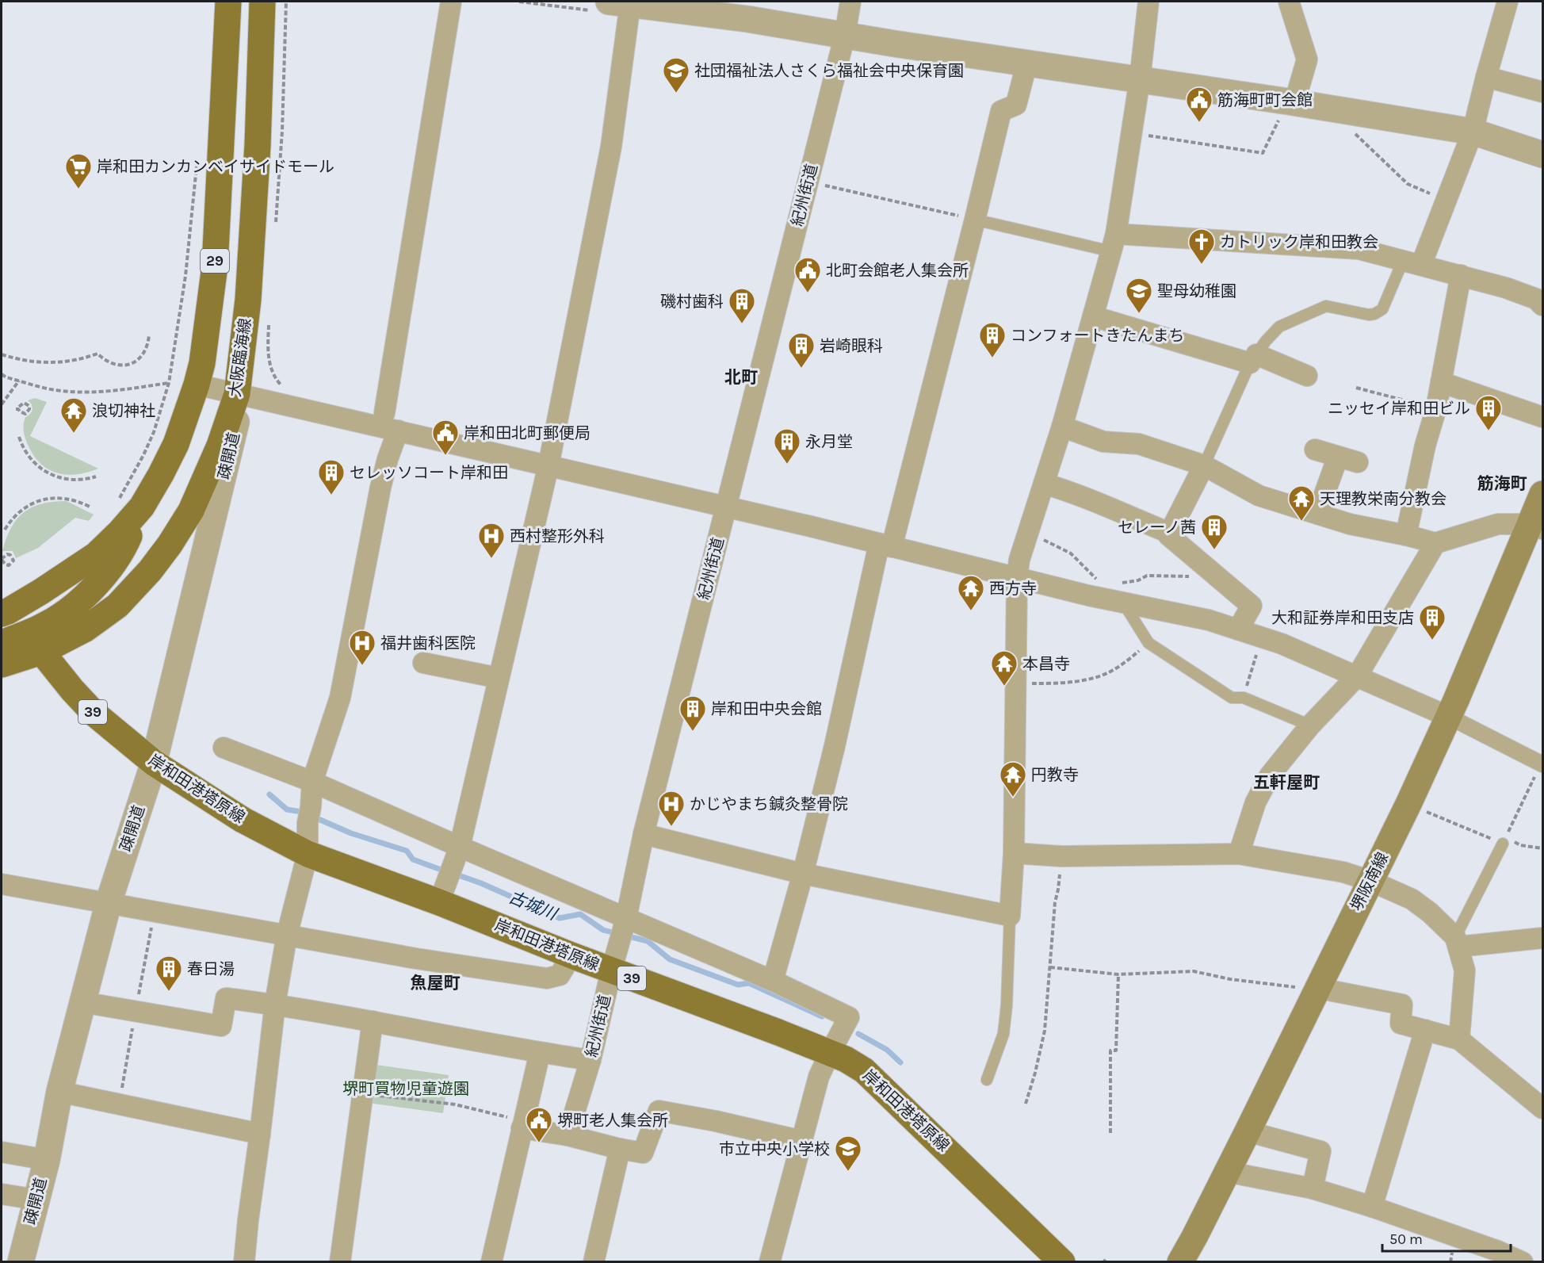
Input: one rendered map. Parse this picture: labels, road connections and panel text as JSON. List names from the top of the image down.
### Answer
{
  "streets": {
    "main road": [
      "29",
      "大阪臨海線",
      "39",
      "岸和田港塔原線",
      "堺阪南線"
    ],
    "street": ["紀州街道", "疎開道"]
  },
  "crossings": [
    ["紀州街道", "岸和田港塔原線"],
    ["大阪臨海線", "疎開道"],
    ["大阪臨海線", "岸和田港塔原線"],
    ["疎開道", "岸和田港塔原線"]
  ],
  "districts": [
    "北町",
    "筋海町",
    "五軒屋町",
    "魚屋町"
  ],
  "water": ["古城川"],
  "parks": ["堺町買物児童遊園"],
  "places": {
    "school or university": ["社団福祉法人さくら福祉会中央保育園", "聖母幼稚園", "市立中央小学校"],
    "public building": [
      "筋海町町会館",
      "北町会館老人集会所",
      "岸和田北町郵便局",
      "堺町老人集会所"
    ],
    "supermarket": ["岸和田カンカンベイサイドモール"],
    "church": ["カトリック岸和田教会"],
    "building": [
      "磯村歯科",
      "コンフォートきたんまち",
      "岩崎眼科",
      "ニッセイ岸和田ビル",
      "永月堂",
      "セレッソコート岸和田",
      "セレーノ茜",
      "大和証券岸和田支店",
      "岸和田中央会館",
      "春日湯"
    ],
    "temple": [
      "浪切神社",
      "天理教栄南分教会",
      "西方寺",
      "本昌寺",
      "円教寺"
    ],
    "hospital": ["西村整形外科", "福井歯科医院", "かじやまち鍼灸整骨院"]
  },
  "scale_bar": "50 m"
}
